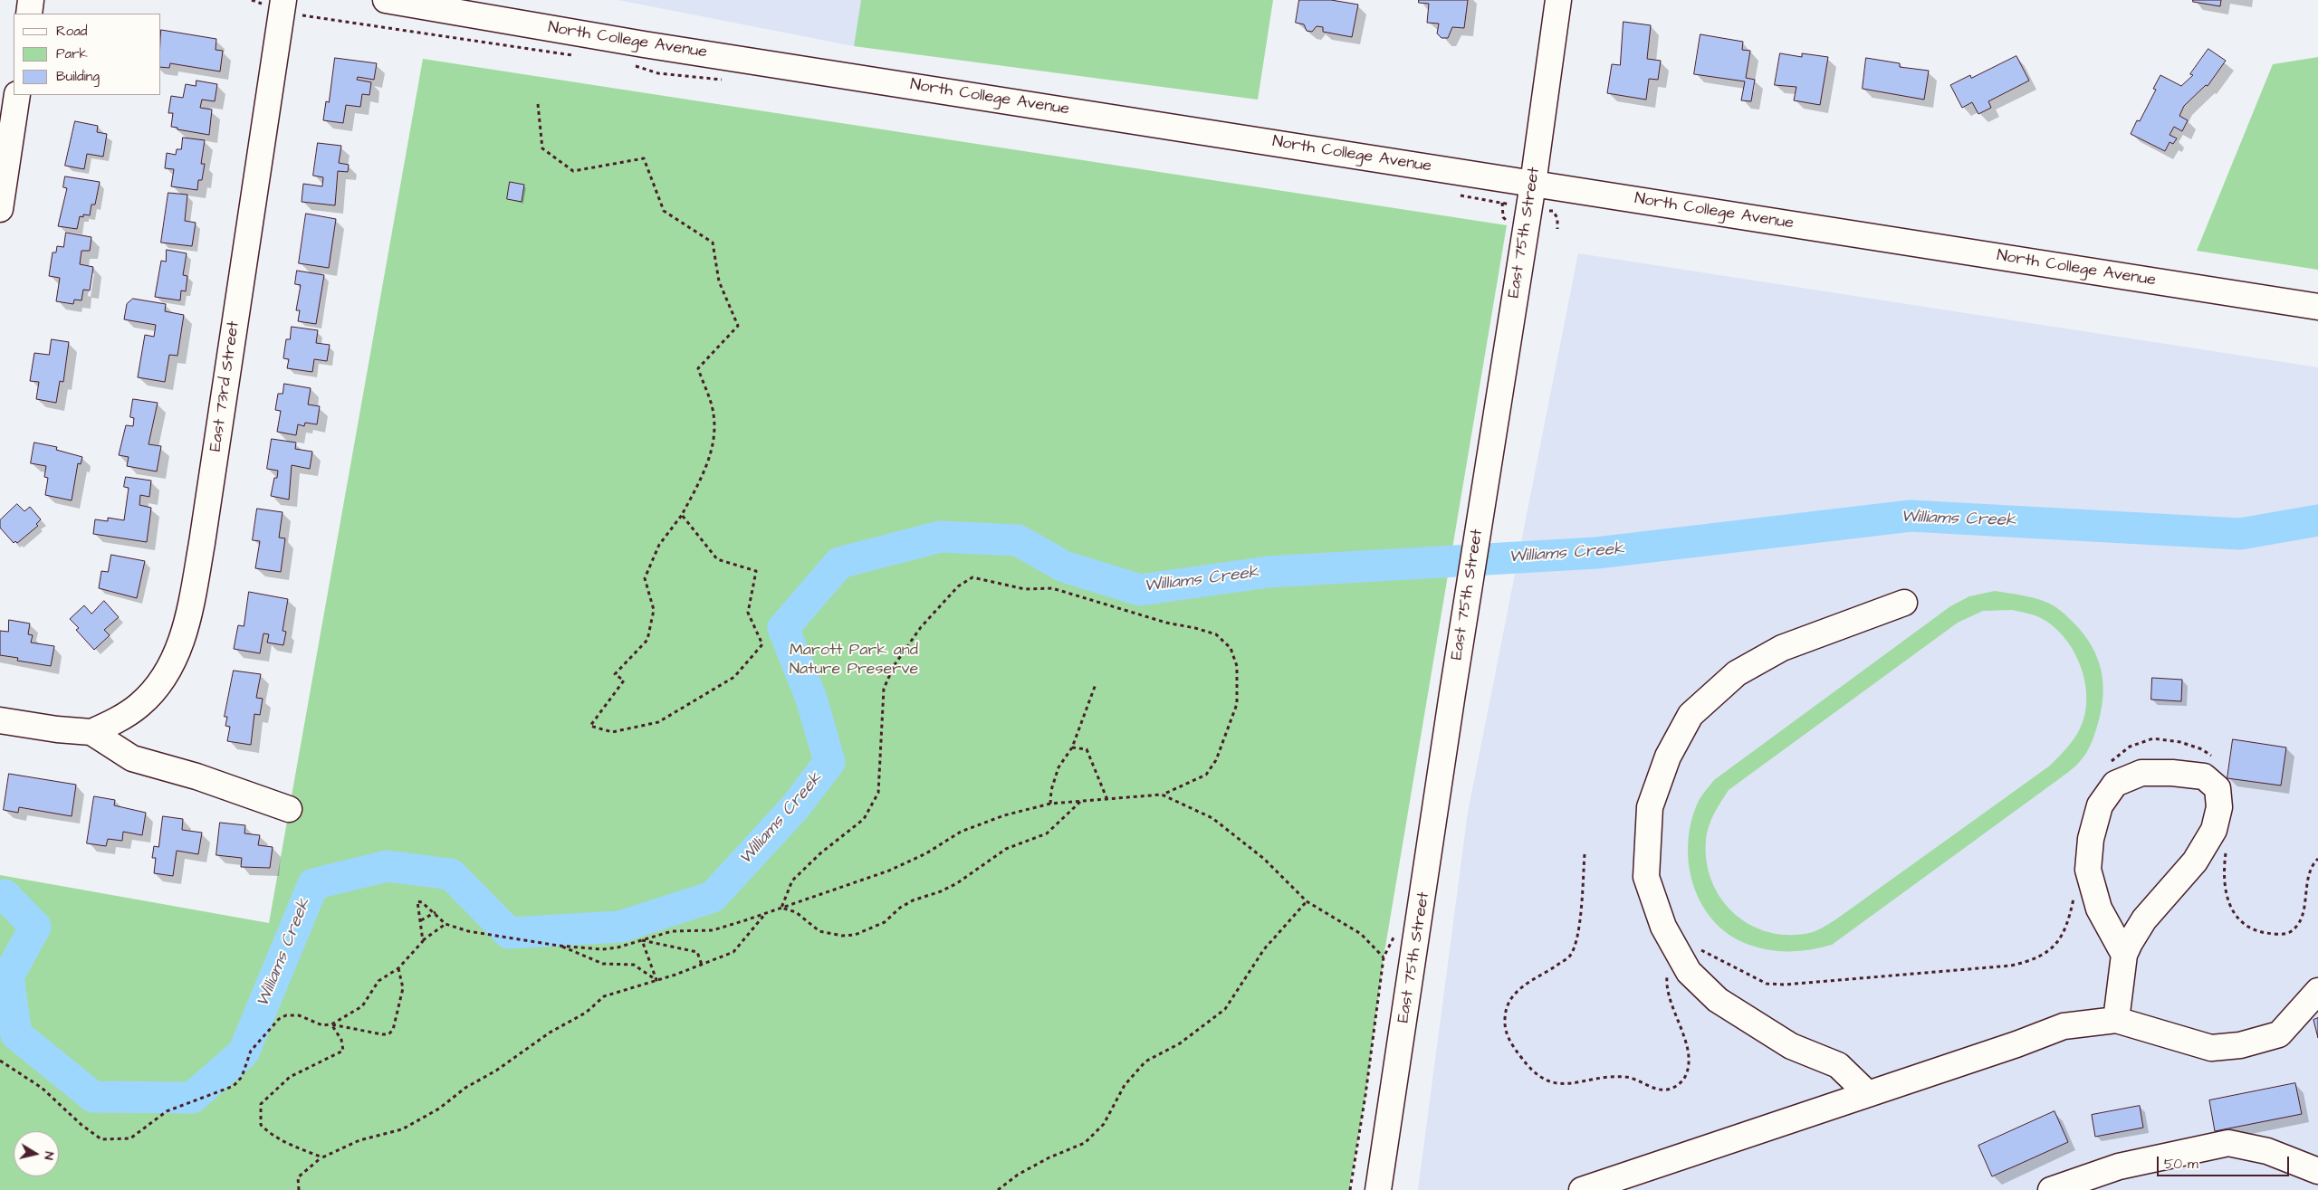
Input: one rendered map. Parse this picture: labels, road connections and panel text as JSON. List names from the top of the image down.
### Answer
{
  "streets": {
    "street": ["North College Avenue", "East 75th Street", "East 73rd Street"]
  },
  "crossings": [
    ["North College Avenue", "East 75th Street"]
  ],
  "water": ["Williams Creek"],
  "parks": ["Marott Park and Nature Preserve"],
  "legend": ["Road", "Park", "Building"],
  "scale_bar": "50 m",
  "north": "right"
}
